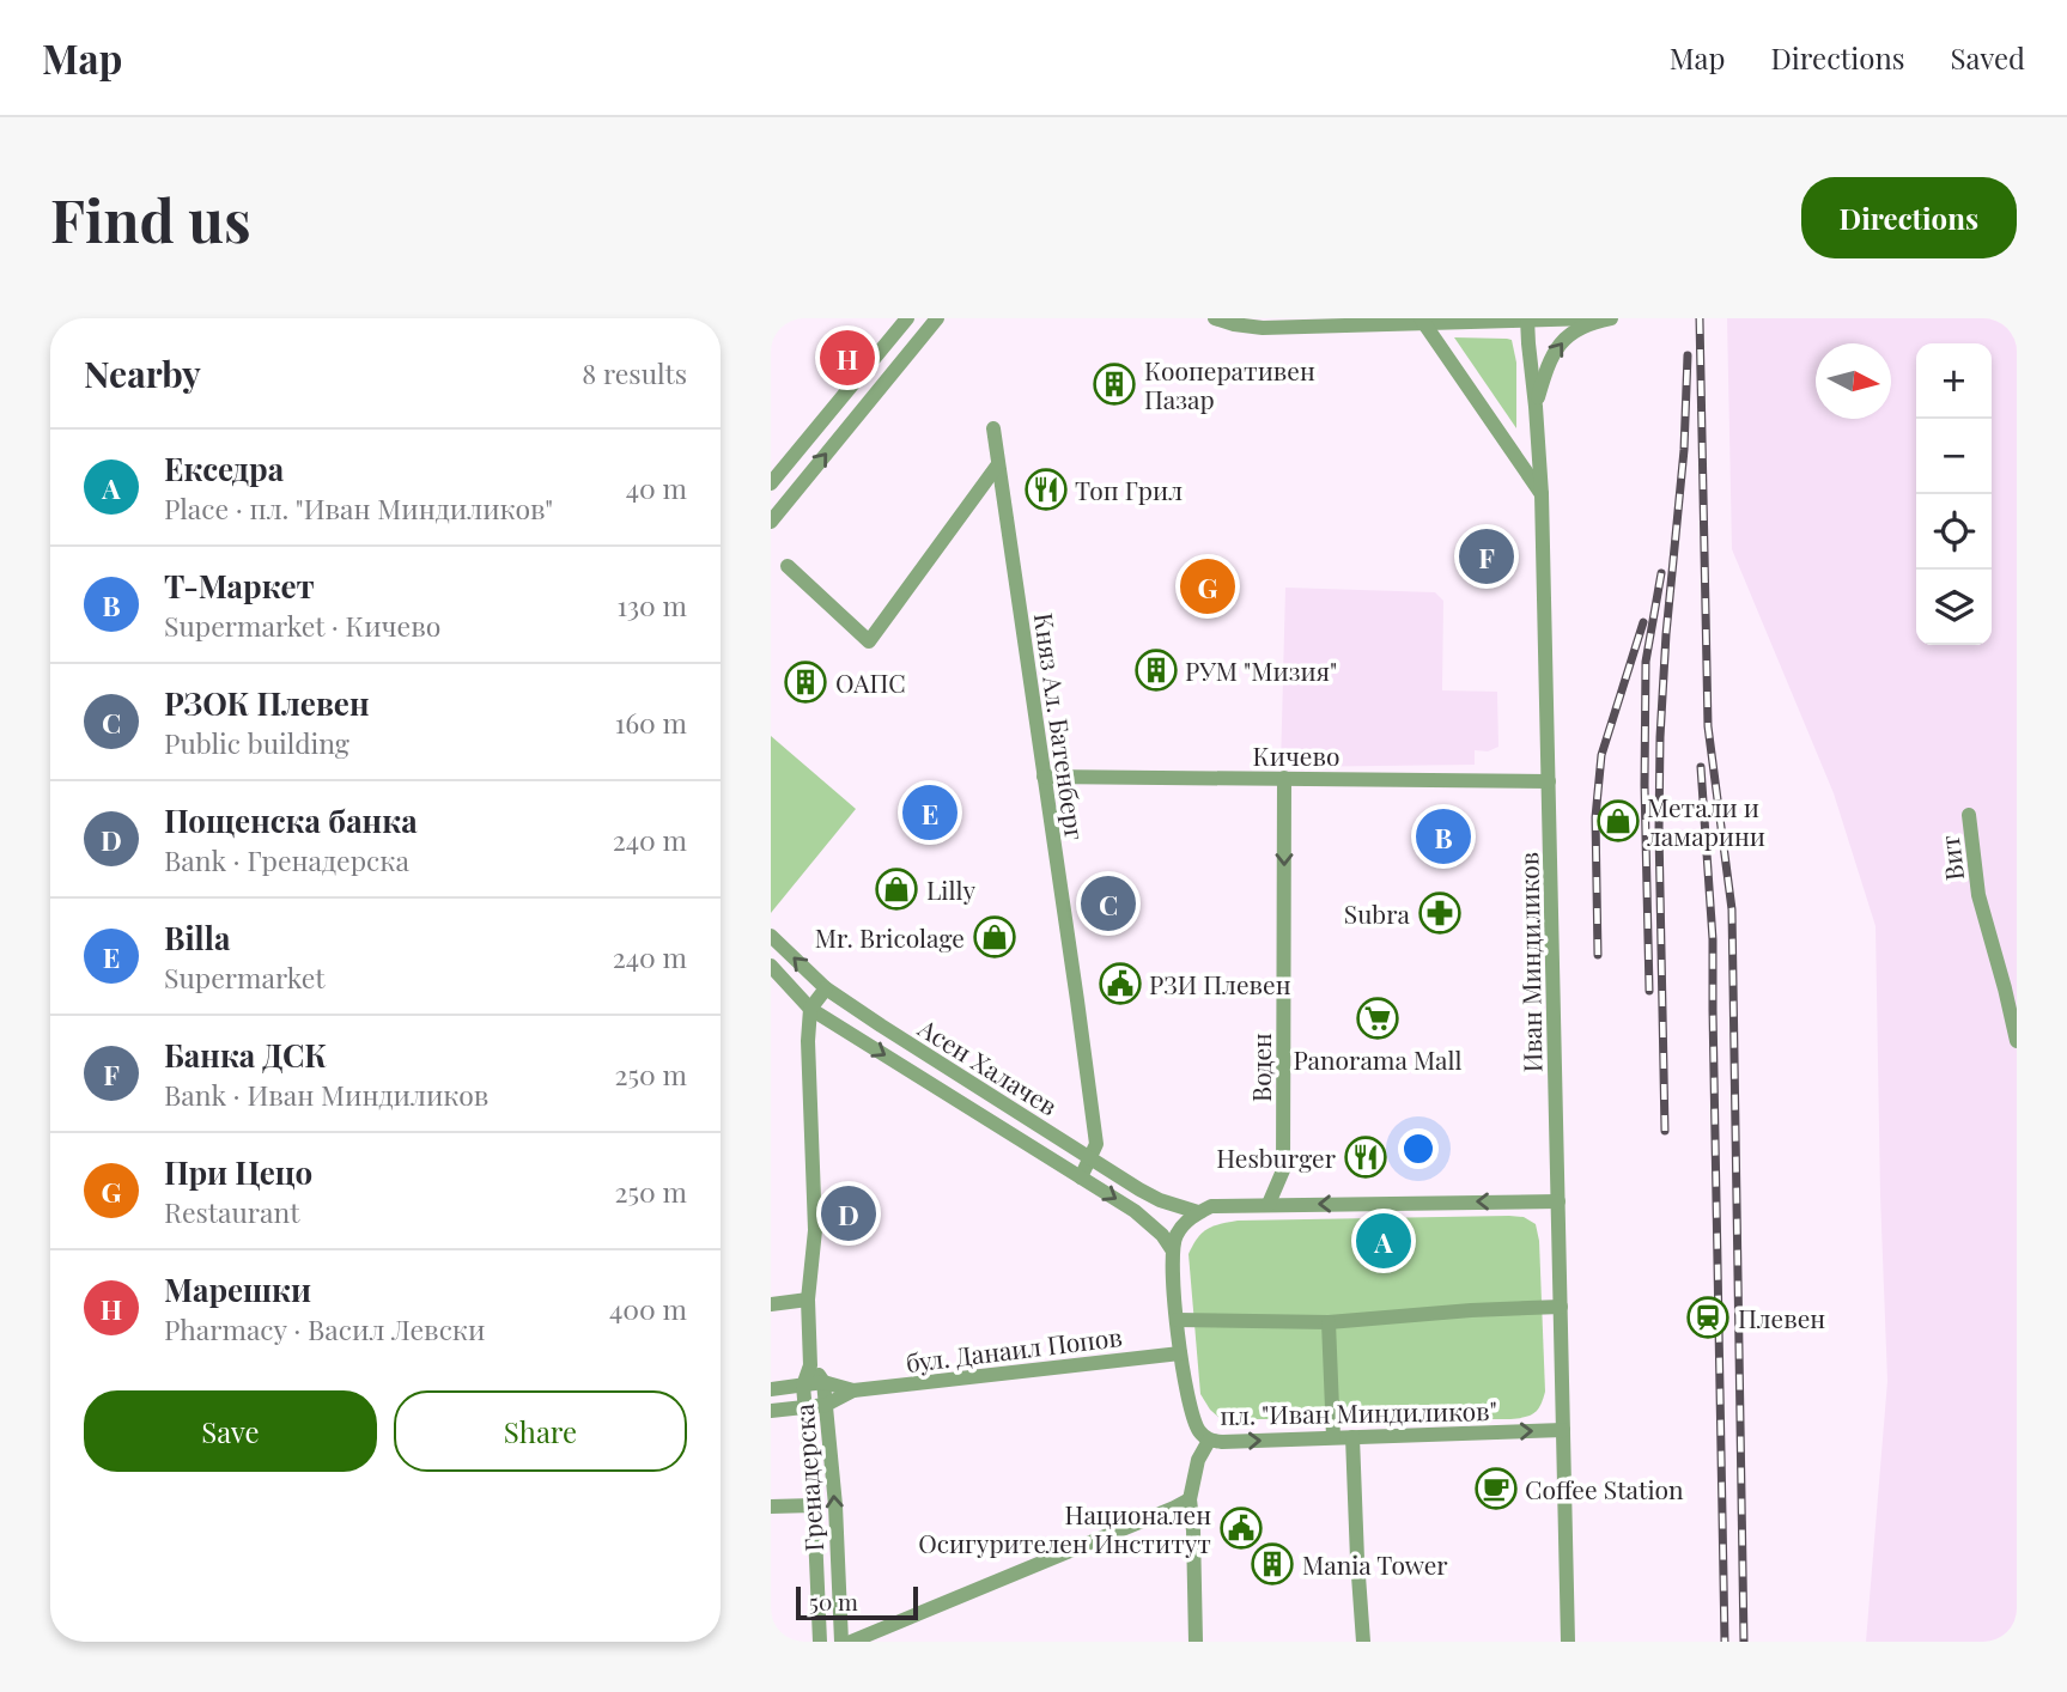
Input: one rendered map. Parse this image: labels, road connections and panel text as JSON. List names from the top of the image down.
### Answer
{
  "streets": {
    "street": [
      "Княз Ал. Батенберг",
      "Кичево",
      "Вит",
      "Иван Миндиликов",
      "Асен Халачев",
      "Воден",
      "бул. Данаил Попов",
      "пл. \"Иван Миндиликов\"",
      "Гренадерска"
    ]
  },
  "crossings": [
    ["Княз Ал. Батенберг", "Кичево"],
    ["Княз Ал. Батенберг", "Асен Халачев"],
    ["Кичево", "Иван Миндиликов"],
    ["Кичево", "Воден"],
    ["Иван Миндиликов", "пл. \"Иван Миндиликов\""],
    ["Асен Халачев", "пл. \"Иван Миндиликов\""],
    ["Асен Халачев", "Гренадерска"],
    ["бул. Данаил Попов", "пл. \"Иван Миндиликов\""],
    ["бул. Данаил Попов", "Гренадерска"]
  ],
  "one_way": ["Воден"],
  "places": {
    "building": [
      "Кооперативен Пазар",
      "РУМ \"Мизия\"",
      "ОАПС",
      "Mania Tower"
    ],
    "restaurant": ["Топ Грил", "Hesburger"],
    "shop": ["Метали и ламарини", "Lilly", "Mr. Bricolage"],
    "pharmacy": ["Subra"],
    "public building": ["РЗИ Плевен", "Национален Осигурителен Институт"],
    "supermarket": ["Panorama Mall"],
    "station": ["Плевен"],
    "cafe": ["Coffee Station"]
  },
  "scale_bar": "50 m",
  "north": "right",
  "page": {
    "header": "Map",
    "nav": ["Map", "Directions", "Saved"],
    "buttons": [
      "Directions",
      ["Save", "Share"]
    ],
    "title": "Find us",
    "heading": ["Nearby", "8 results"],
    "pins": [
      "H",
      "F",
      "G",
      "E",
      "B",
      "C",
      "D",
      "A"
    ],
    "map_buttons": ["+", "−"],
    "list": [
      {
        "mark": "A",
        "name": "Екседра",
        "note": "Place · пл. \"Иван Миндиликов\"",
        "value": "40 m"
      },
      {
        "mark": "B",
        "name": "Т-Маркет",
        "note": "Supermarket · Кичево",
        "value": "130 m"
      },
      {
        "mark": "C",
        "name": "РЗОК Плевен",
        "note": "Public building",
        "value": "160 m"
      },
      {
        "mark": "D",
        "name": "Пощенска банка",
        "note": "Bank · Гренадерска",
        "value": "240 m"
      },
      {
        "mark": "E",
        "name": "Billa",
        "note": "Supermarket",
        "value": "240 m"
      },
      {
        "mark": "F",
        "name": "Банка ДСК",
        "note": "Bank · Иван Миндиликов",
        "value": "250 m"
      },
      {
        "mark": "G",
        "name": "При Цецо",
        "note": "Restaurant",
        "value": "250 m"
      },
      {
        "mark": "H",
        "name": "Марешки",
        "note": "Pharmacy · Васил Левски",
        "value": "400 m"
      }
    ],
    "scale": "50 m"
  }
}
